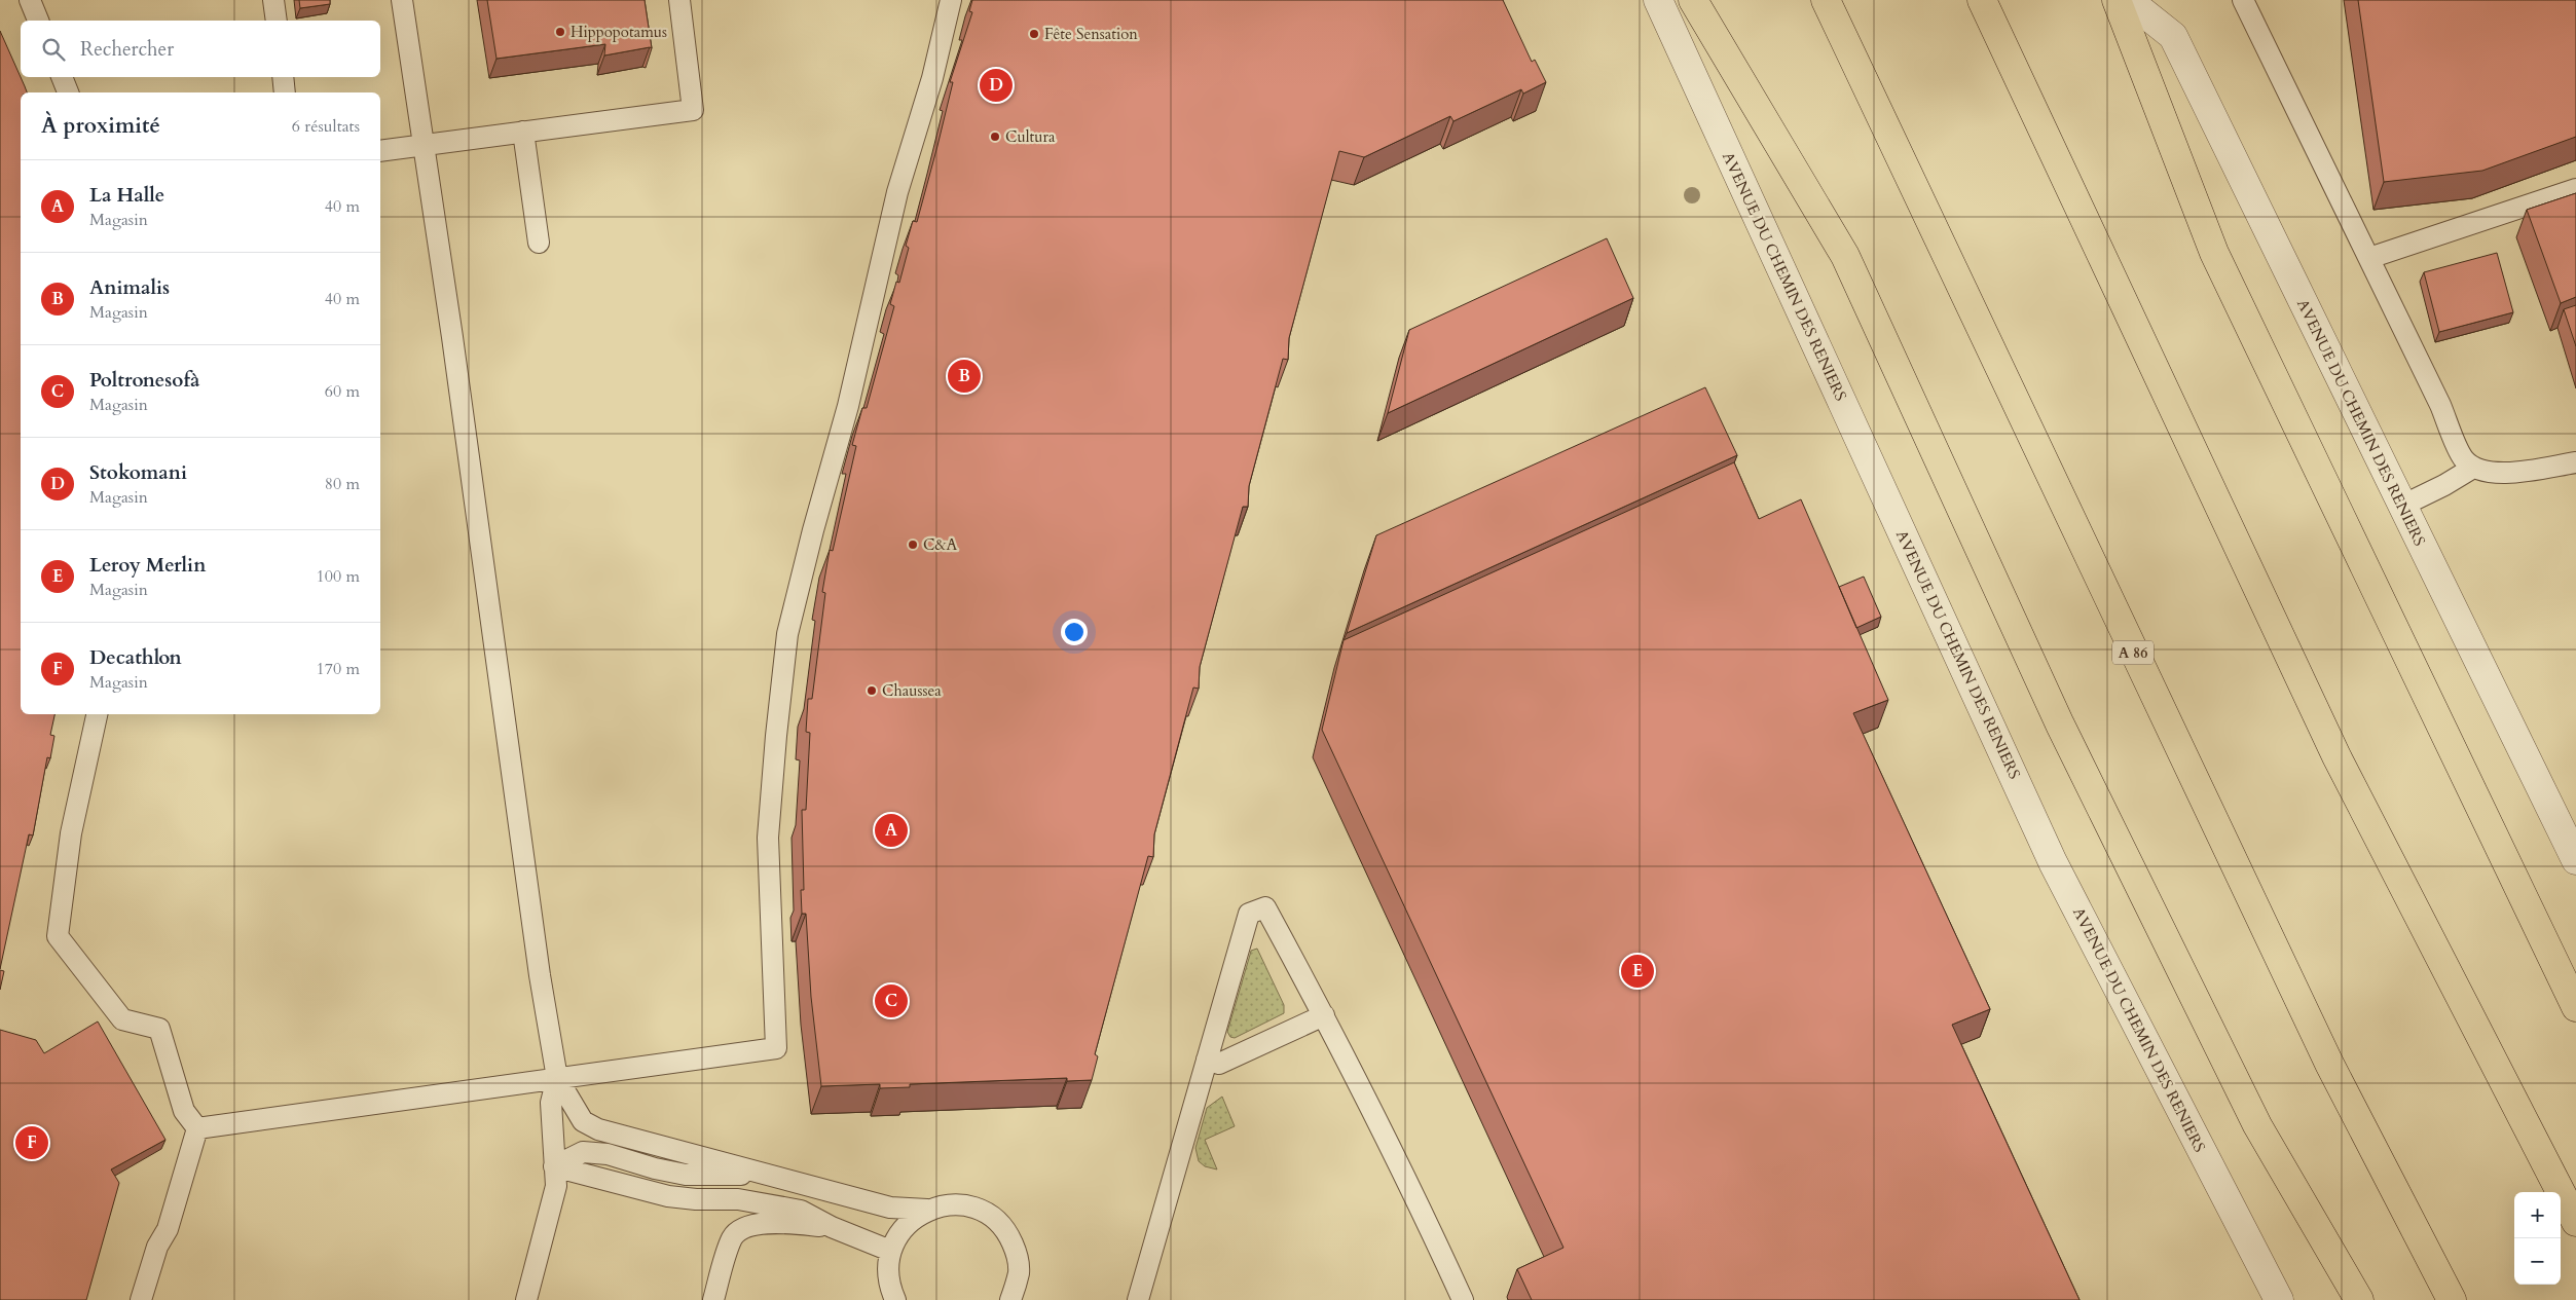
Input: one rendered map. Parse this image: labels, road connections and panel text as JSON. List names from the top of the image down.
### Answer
{
  "streets": {
    "highway": ["A 86"],
    "street": ["AVENUE DU CHEMIN DES RENIERS"]
  },
  "places": [
    "Hippopotamus",
    "Fête Sensation",
    "Cultura",
    "C&A",
    "Chaussea"
  ],
  "page": {
    "search": "Rechercher",
    "pins": [
      "D",
      "B",
      "A",
      "E",
      "C",
      "F"
    ],
    "heading": ["À proximité", "6 résultats"],
    "list": [
      {
        "mark": "A",
        "name": "La Halle",
        "note": "Magasin",
        "value": "40 m"
      },
      {
        "mark": "B",
        "name": "Animalis",
        "note": "Magasin",
        "value": "40 m"
      },
      {
        "mark": "C",
        "name": "Poltronesofà",
        "note": "Magasin",
        "value": "60 m"
      },
      {
        "mark": "D",
        "name": "Stokomani",
        "note": "Magasin",
        "value": "80 m"
      },
      {
        "mark": "E",
        "name": "Leroy Merlin",
        "note": "Magasin",
        "value": "100 m"
      },
      {
        "mark": "F",
        "name": "Decathlon",
        "note": "Magasin",
        "value": "170 m"
      }
    ],
    "map_buttons": ["+", "−"]
  }
}
